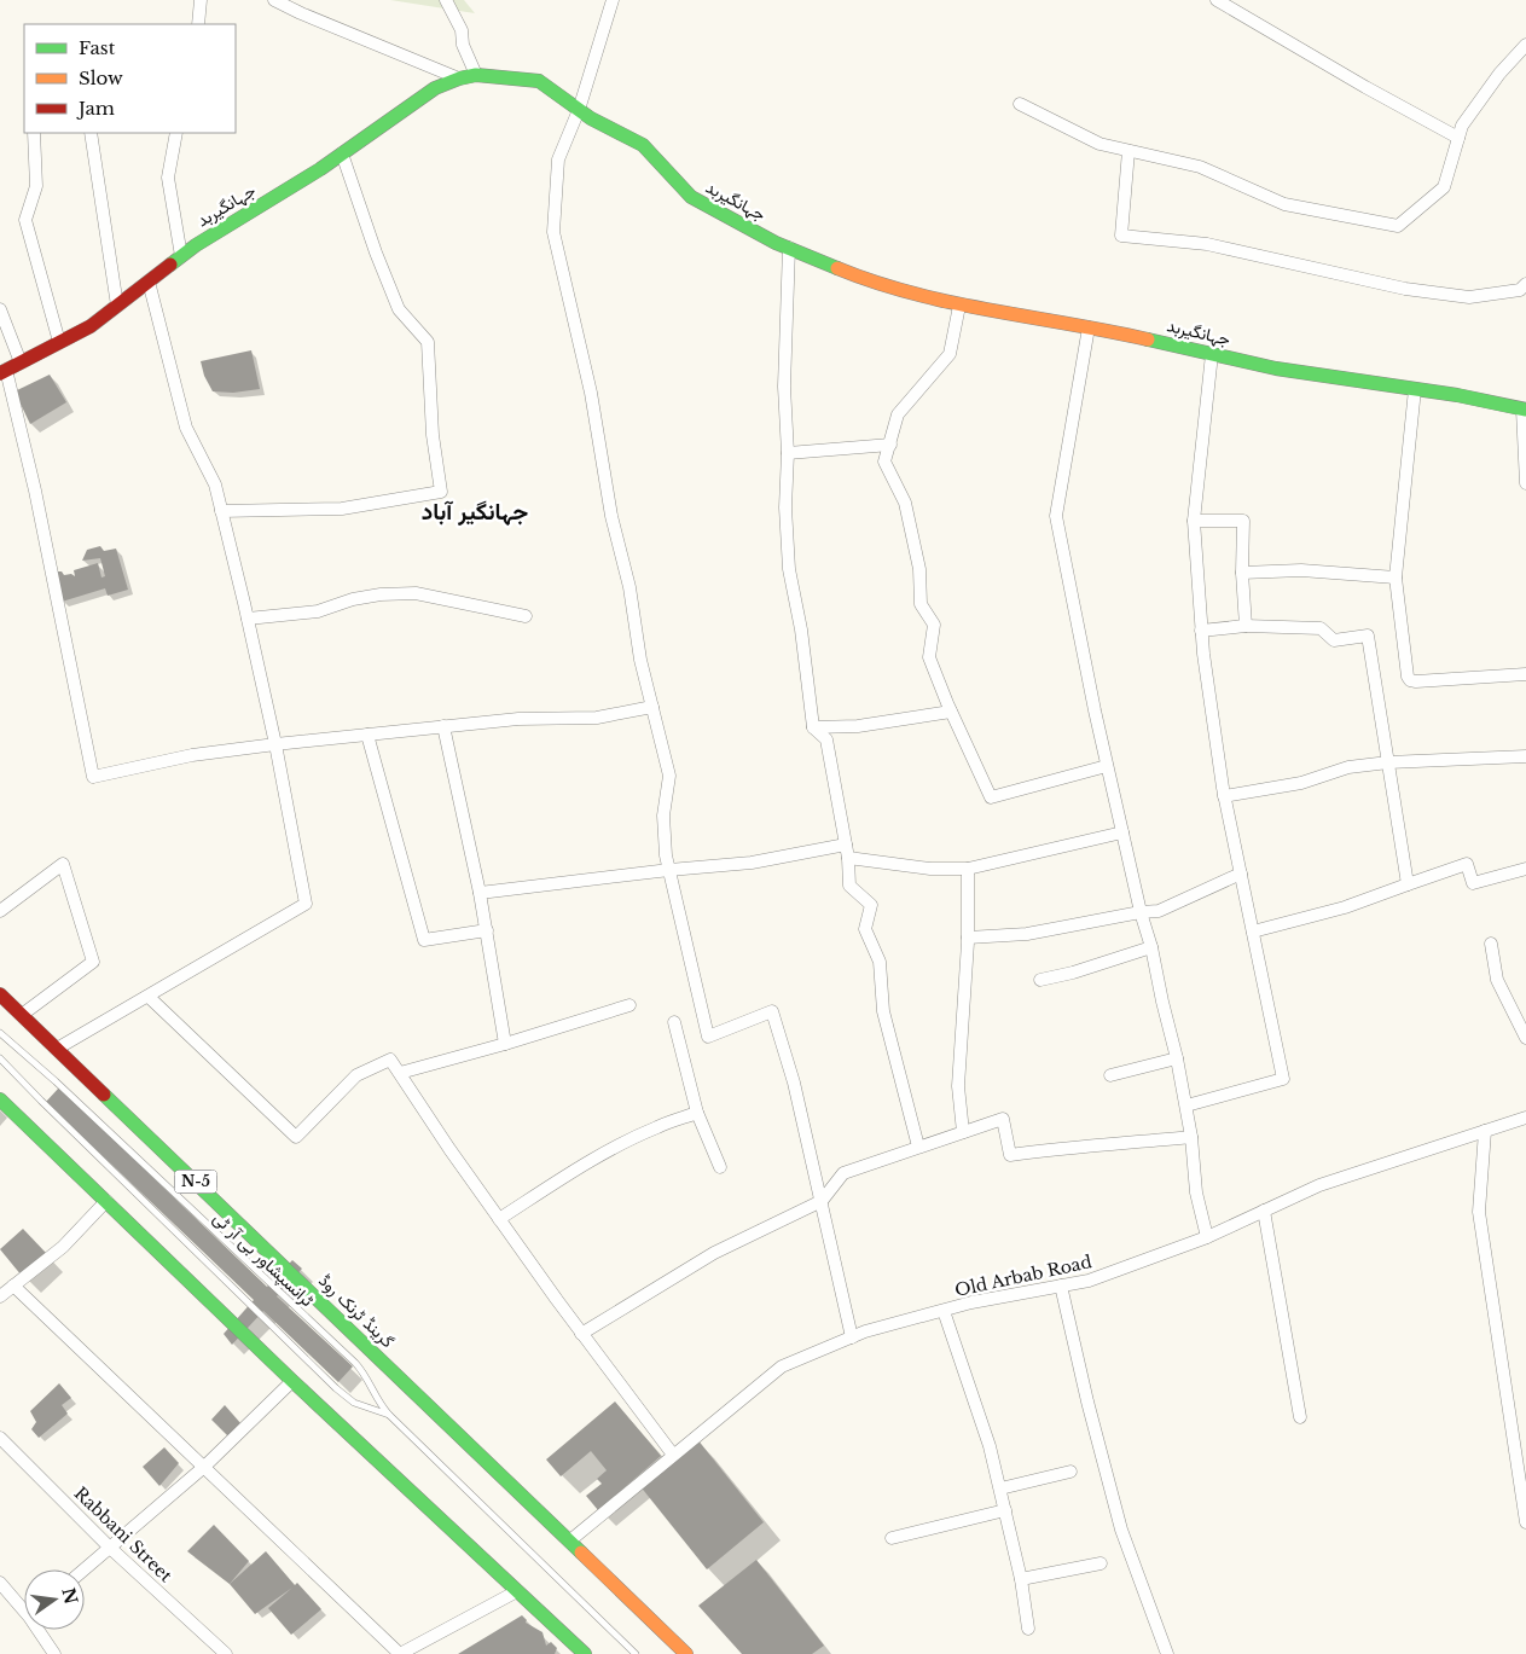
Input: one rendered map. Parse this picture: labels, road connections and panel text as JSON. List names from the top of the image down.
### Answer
{
  "streets": {
    "main road": ["جہانگیربد", "N-5", "گرینڈ ٹرنک روڈ"],
    "street": ["Old Arbab Road", "Rabbani Street"],
    "lane": ["ٹرانسپشاور بی آر ٹی"]
  },
  "crossings": [
    ["Old Arbab Road", "گرینڈ ٹرنک روڈ"]
  ],
  "districts": ["جہانگیر آباد"],
  "legend": ["Fast", "Slow", "Jam"],
  "north": "right"
}
